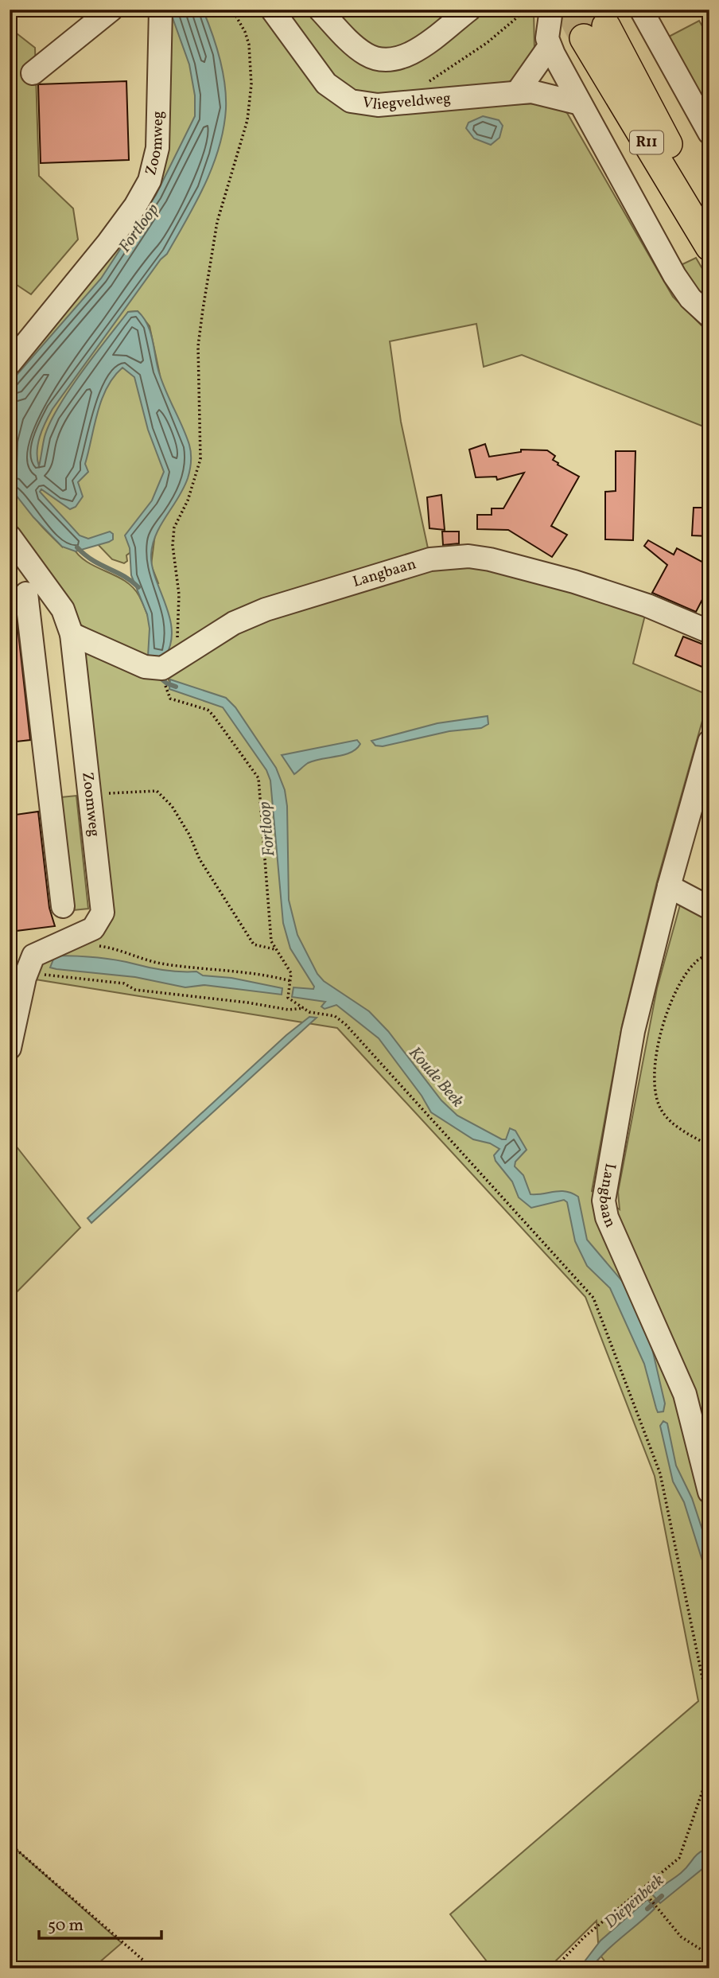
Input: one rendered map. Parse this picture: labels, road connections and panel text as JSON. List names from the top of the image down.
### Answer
{
  "streets": {
    "main road": ["R11"],
    "street": ["Vliegveldweg", "Zoomweg", "Langbaan"]
  },
  "water": ["Fortloop", "Koude Beek", "Diepenbeek"],
  "scale_bar": "50 m"
}
